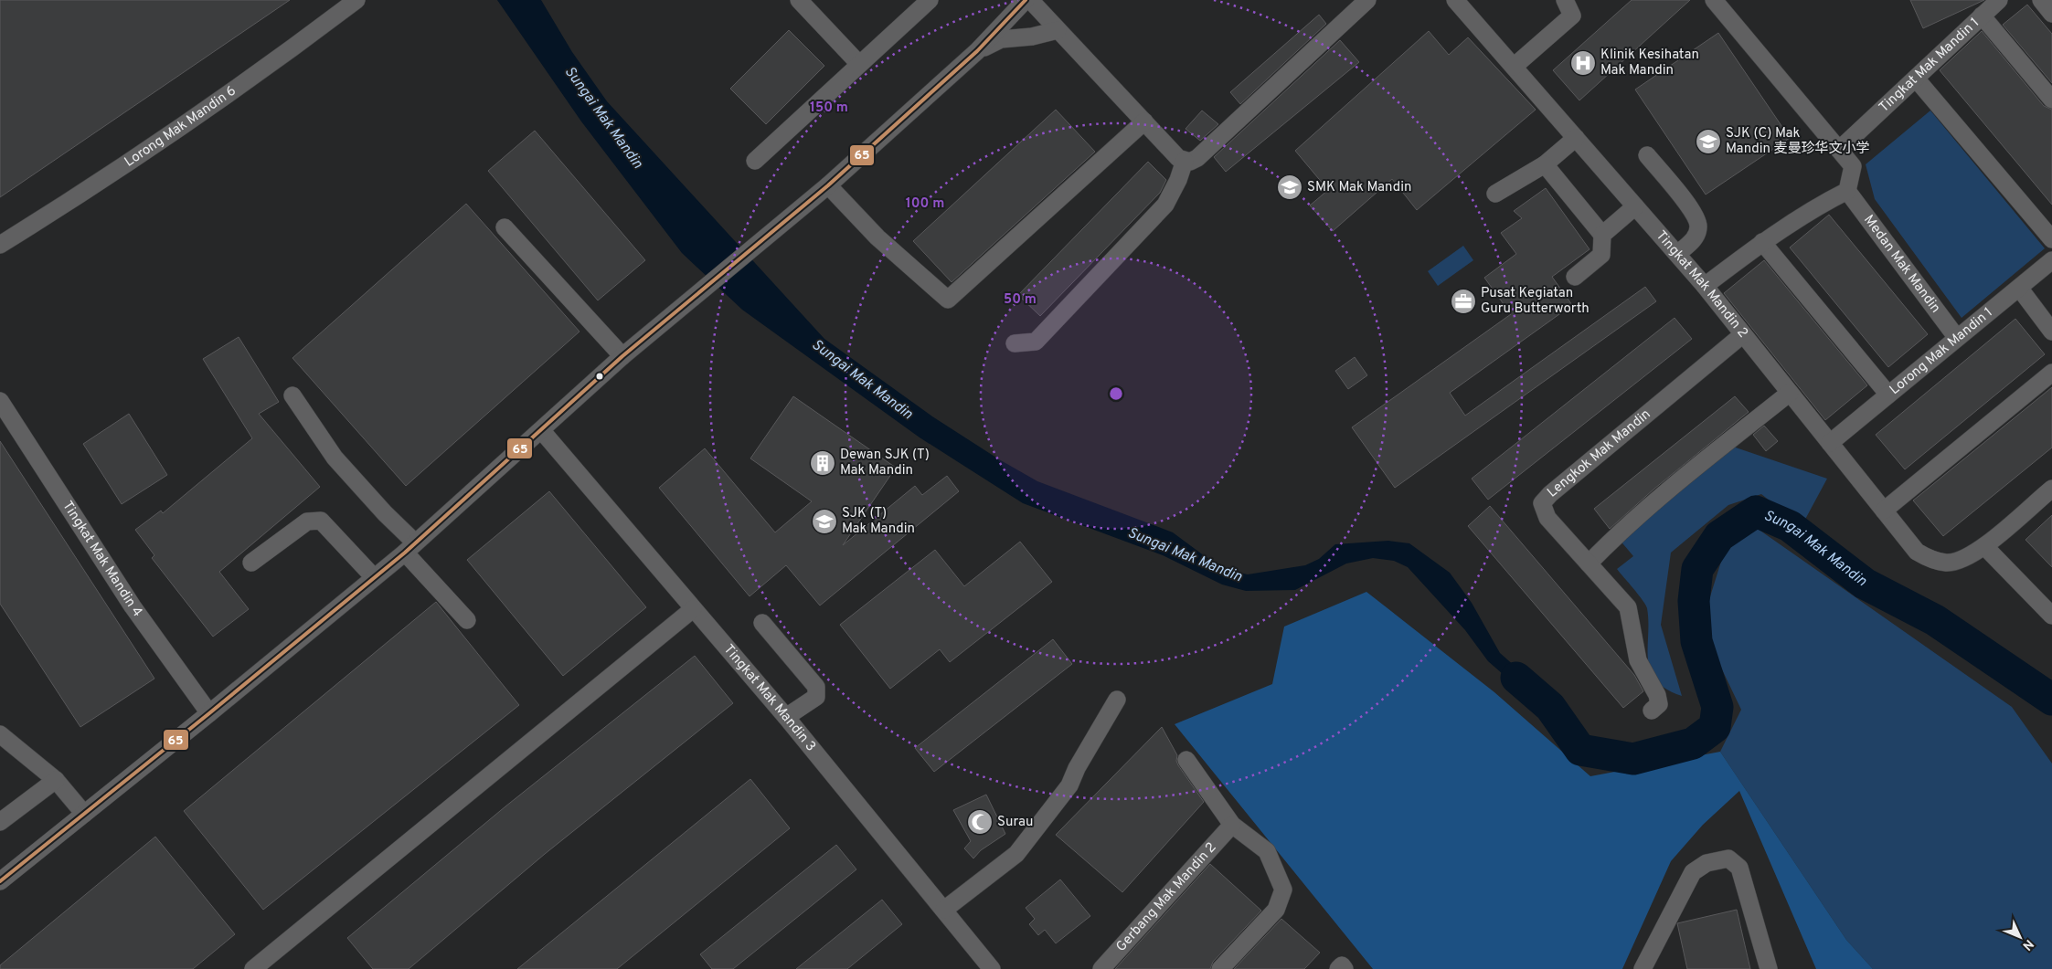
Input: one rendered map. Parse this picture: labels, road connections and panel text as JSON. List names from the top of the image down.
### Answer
{
  "streets": {
    "street": [
      "Tingkat Mak Mandin 1",
      "Lorong Mak Mandin 6",
      "Medan Mak Mandin",
      "Tingkat Mak Mandin 2",
      "Lorong Mak Mandin 1",
      "Lengkok Mak Mandin",
      "Tingkat Mak Mandin 4",
      "Tingkat Mak Mandin 3",
      "Gerbang Mak Mandin 2"
    ]
  },
  "crossings": [
    ["Medan Mak Mandin", "Lorong Mak Mandin 1"],
    ["Tingkat Mak Mandin 2", "Lorong Mak Mandin 1"],
    ["Tingkat Mak Mandin 2", "Lengkok Mak Mandin"]
  ],
  "water": ["Sungai Mak Mandin"],
  "places": {
    "hospital": ["Klinik Kesihatan Mak Mandin"],
    "school or university": ["SJK (C) Mak Mandin 麦曼珍华文小学", "SMK Mak Mandin", "SJK (T) Mak Mandin"],
    "office": ["Pusat Kegiatan Guru Butterworth"],
    "building": ["Dewan SJK (T) Mak Mandin"],
    "mosque": ["Surau"]
  },
  "lines": ["transit line 65"],
  "north": "bottom right",
  "rings": ["150 m", "100 m", "50 m"]
}
